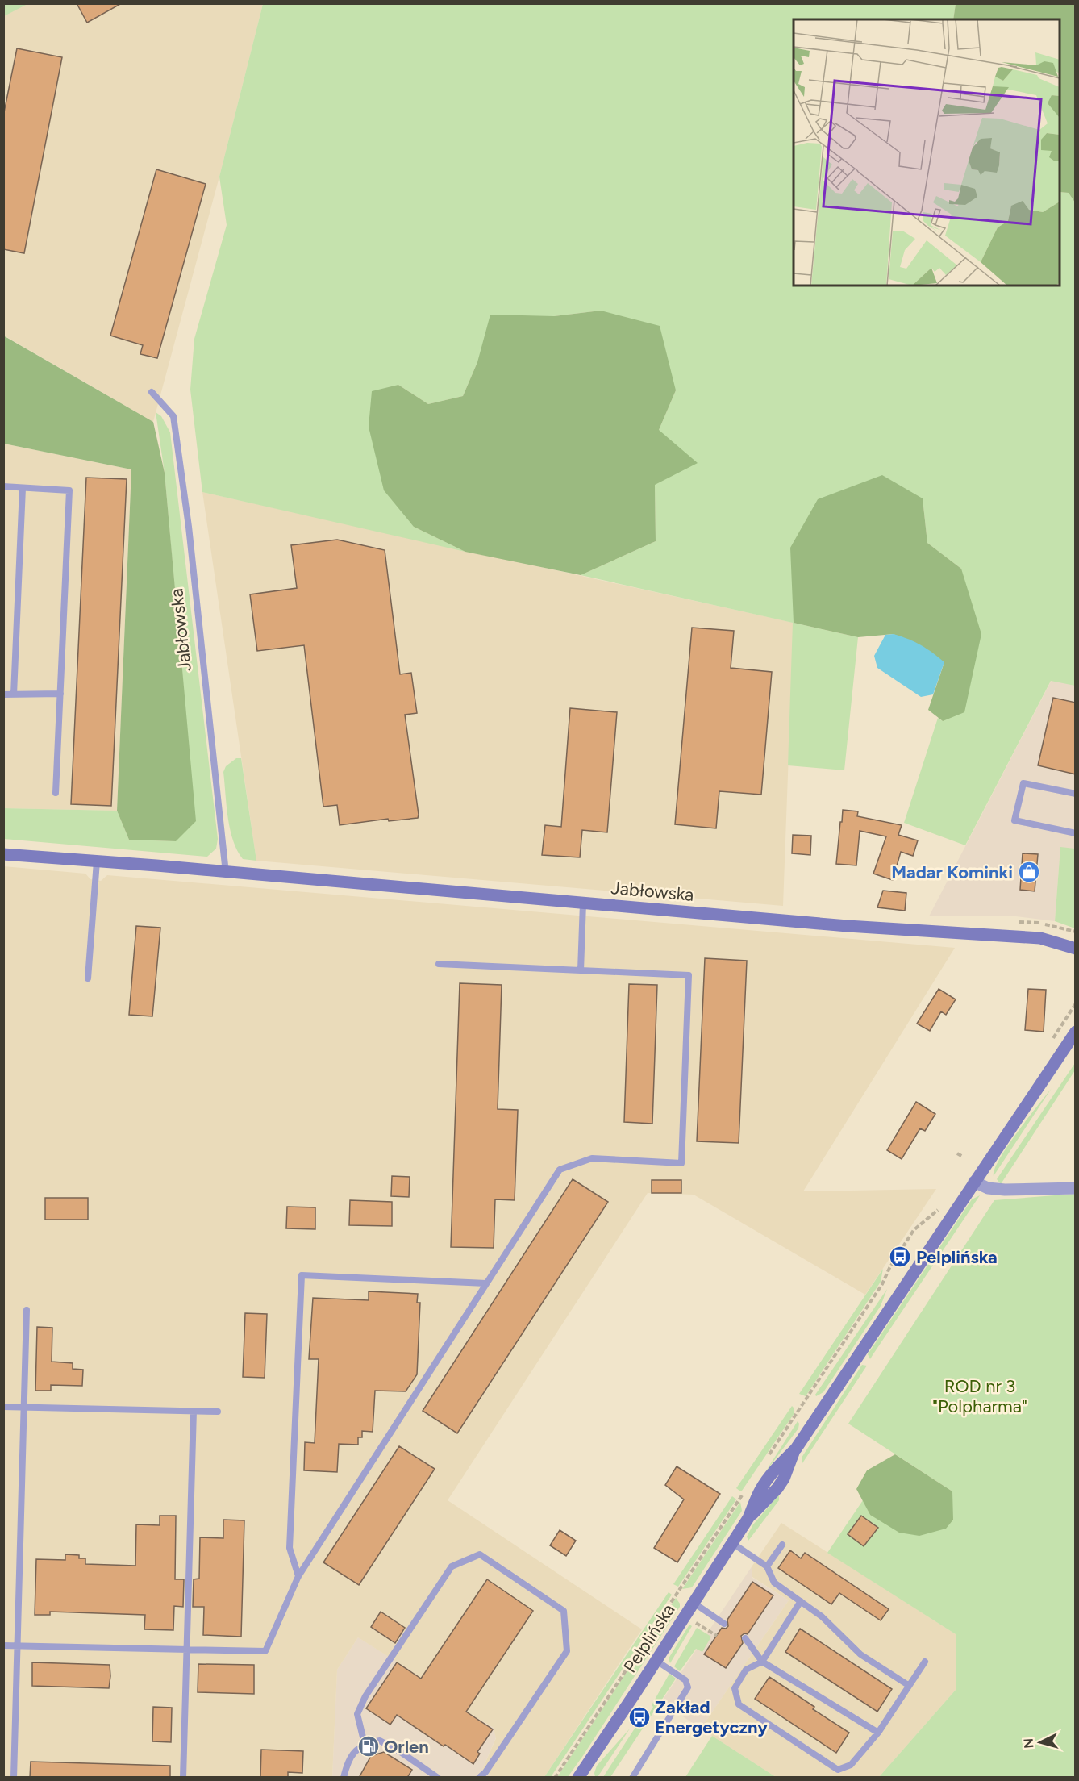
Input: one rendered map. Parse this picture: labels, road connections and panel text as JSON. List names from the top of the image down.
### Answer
{
  "streets": {
    "main road": ["Jabłowska", "Pelplińska"]
  },
  "parks": ["ROD nr 3 \"Polpharma\""],
  "places": {
    "shop": ["Madar Kominki"],
    "bus stop": ["Pelplińska", "Zakład Energetyczny"],
    "fuel station": ["Orlen"]
  },
  "north": "left"
}
